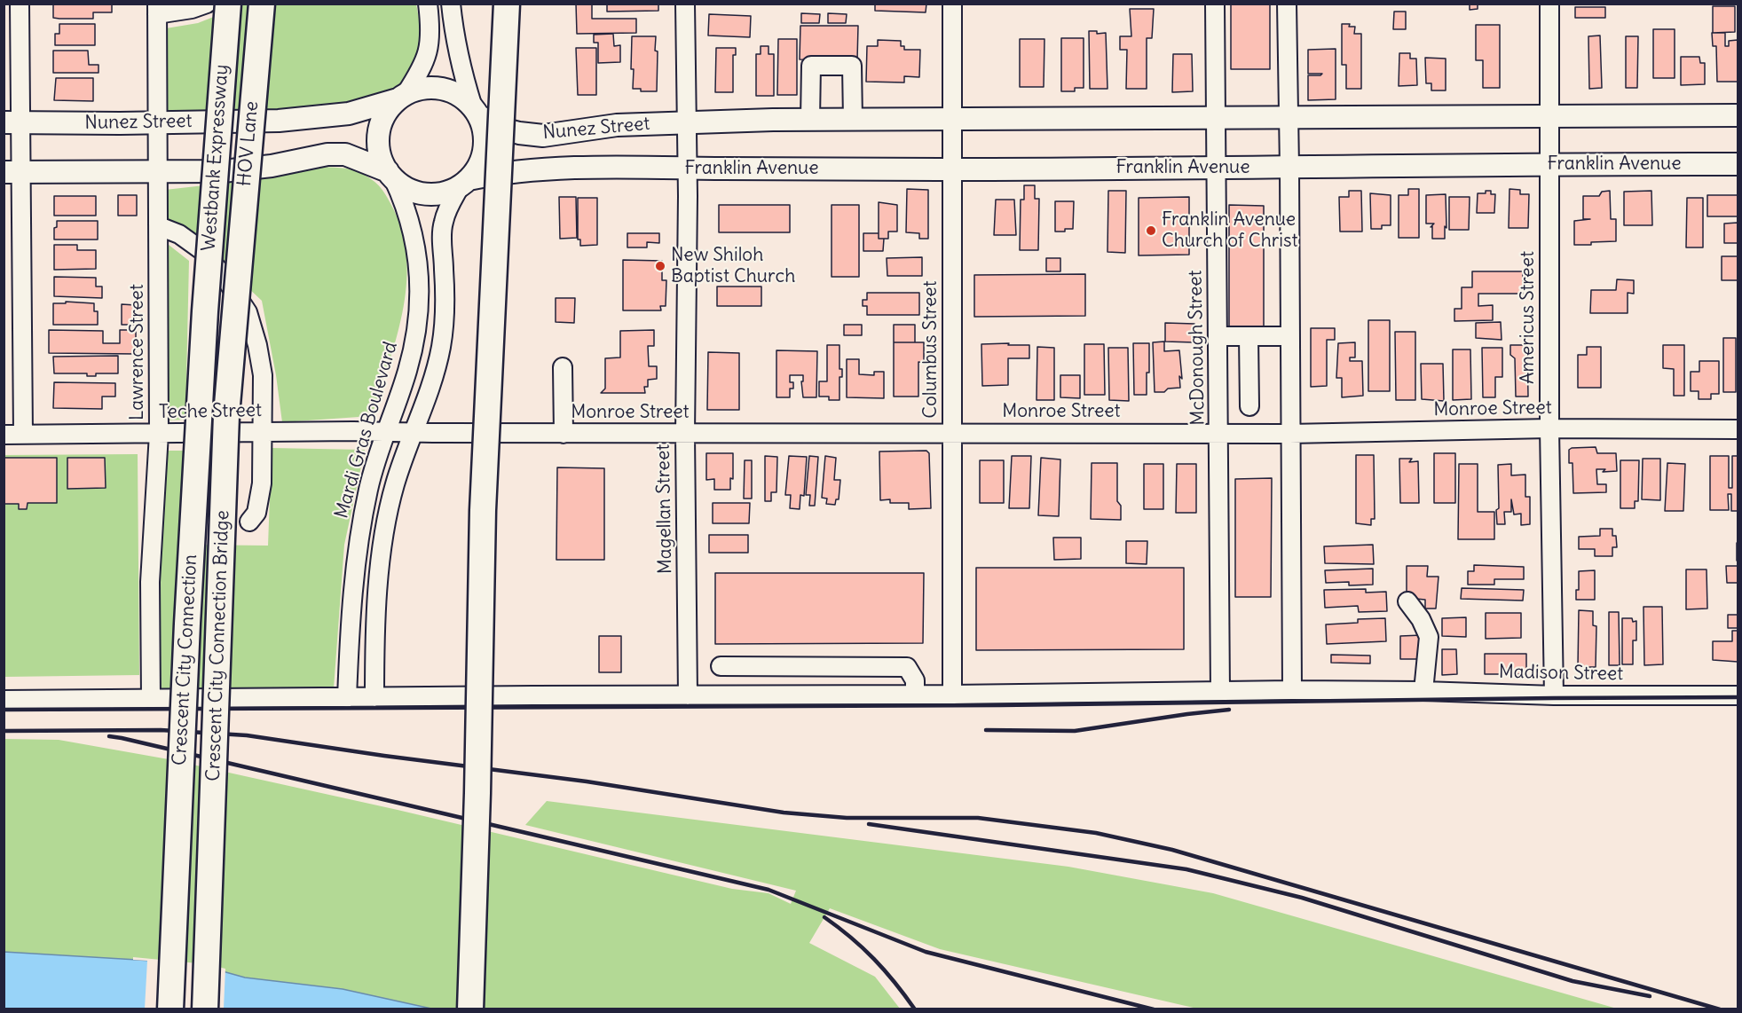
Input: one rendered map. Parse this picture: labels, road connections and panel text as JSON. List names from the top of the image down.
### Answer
{
  "streets": {
    "highway": [
      "HOV Lane",
      "Westbank Expressway",
      "Crescent City Connection Bridge",
      "Crescent City Connection"
    ],
    "main road": ["Nunez Street", "Franklin Avenue"],
    "street": [
      "Americus Street",
      "McDonough Street",
      "Columbus Street",
      "Lawrence Street",
      "Monroe Street",
      "Teche Street",
      "Mardi Gras Boulevard",
      "Magellan Street",
      "Madison Street"
    ]
  },
  "crossings": [
    ["Nunez Street", "Franklin Avenue"],
    ["Nunez Street", "Lawrence Street"],
    ["Nunez Street", "Mardi Gras Boulevard"],
    ["Nunez Street", "Magellan Street"],
    ["HOV Lane", "Crescent City Connection Bridge"],
    ["Westbank Expressway", "Crescent City Connection"],
    ["Franklin Avenue", "Americus Street"],
    ["Franklin Avenue", "McDonough Street"],
    ["Franklin Avenue", "Columbus Street"],
    ["Franklin Avenue", "Magellan Street"],
    ["Americus Street", "Monroe Street"],
    ["Americus Street", "Madison Street"],
    ["McDonough Street", "Monroe Street"],
    ["McDonough Street", "Madison Street"],
    ["Columbus Street", "Monroe Street"],
    ["Columbus Street", "Madison Street"],
    ["Lawrence Street", "Teche Street"],
    ["Lawrence Street", "Madison Street"],
    ["Monroe Street", "Teche Street"],
    ["Monroe Street", "Mardi Gras Boulevard"],
    ["Monroe Street", "Magellan Street"],
    ["Teche Street", "Mardi Gras Boulevard"],
    ["Mardi Gras Boulevard", "Madison Street"],
    ["Magellan Street", "Madison Street"]
  ],
  "places": ["Franklin Avenue Church of Christ", "New Shiloh Baptist Church"]
}
